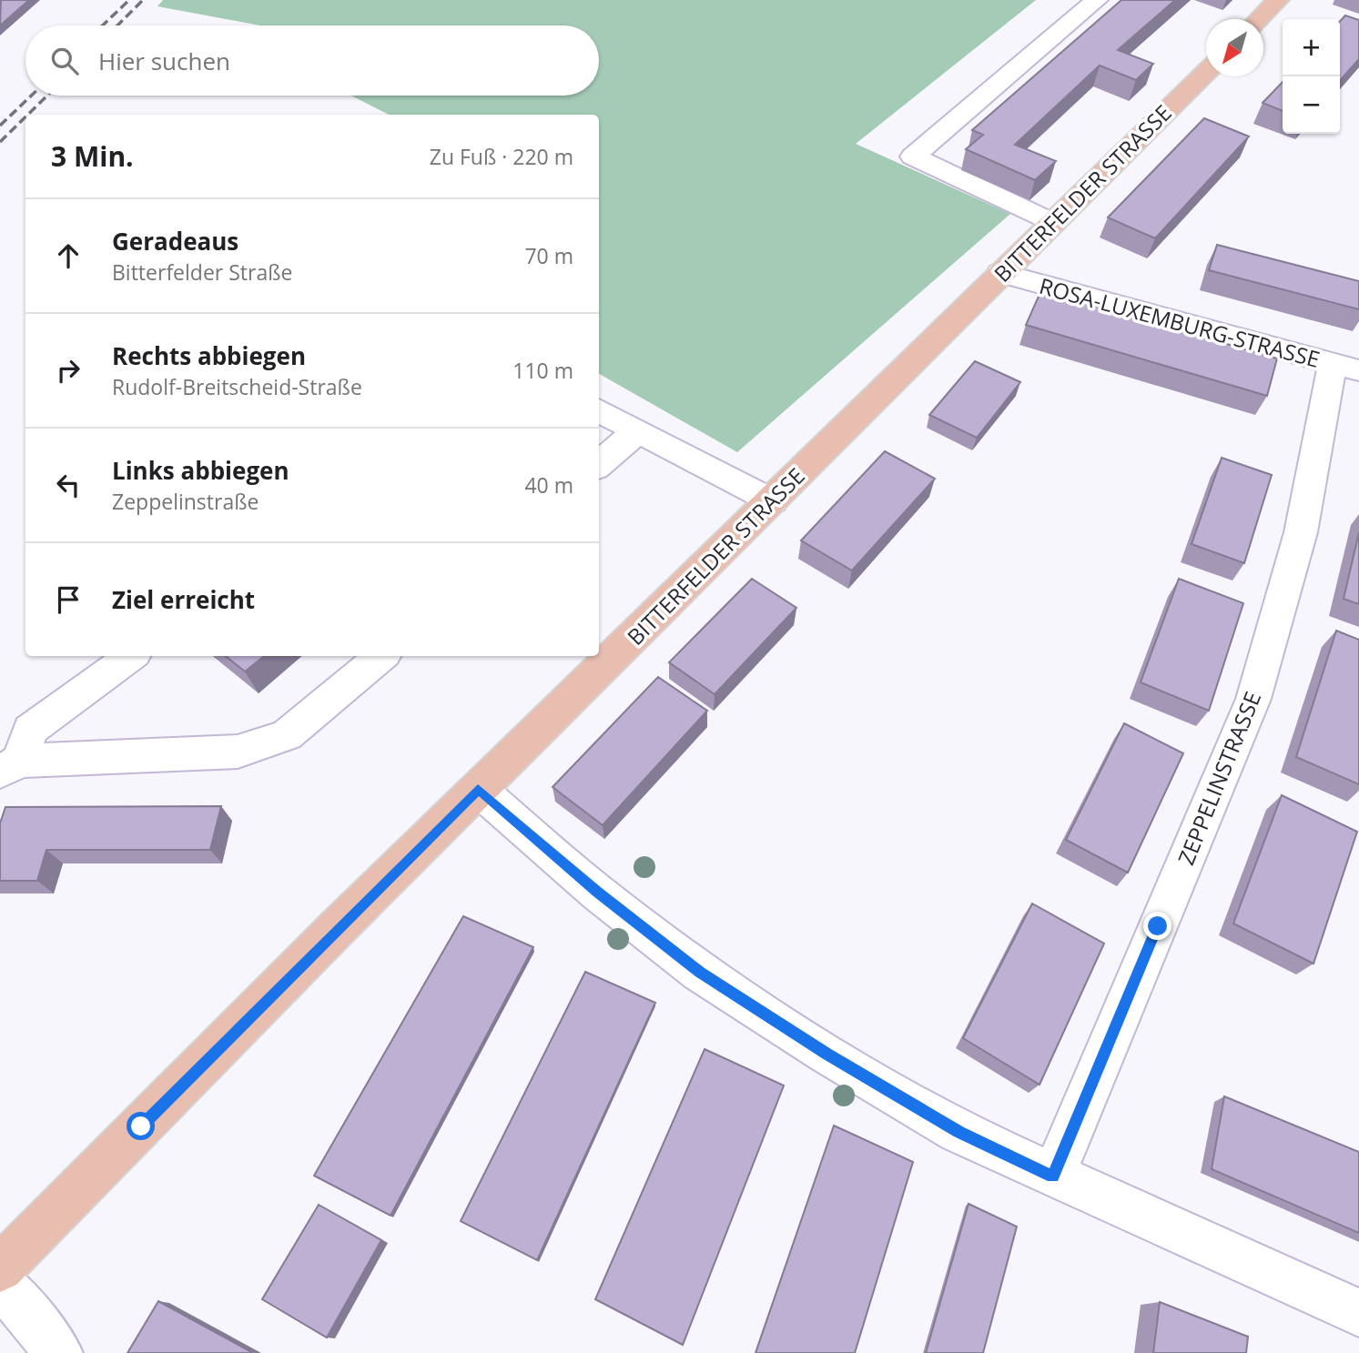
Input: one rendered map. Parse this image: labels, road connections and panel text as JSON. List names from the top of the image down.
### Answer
{
  "streets": {
    "main road": ["BITTERFELDER STRASSE"],
    "street": ["ROSA-LUXEMBURG-STRASSE", "ZEPPELINSTRASSE"]
  },
  "crossings": [
    ["BITTERFELDER STRASSE", "ROSA-LUXEMBURG-STRASSE"],
    ["ROSA-LUXEMBURG-STRASSE", "ZEPPELINSTRASSE"]
  ],
  "north": "bottom left",
  "page": {
    "map_buttons": ["+", "−"],
    "search": "Hier suchen",
    "heading": ["3 Min.", "Zu Fuß · 220 m"],
    "list": [
      ["Geradeaus", "Bitterfelder Straße", "70 m"],
      ["Rechts abbiegen", "Rudolf-Breitscheid-Straße", "110 m"],
      ["Links abbiegen", "Zeppelinstraße", "40 m"],
      "Ziel erreicht"
    ]
  }
}
